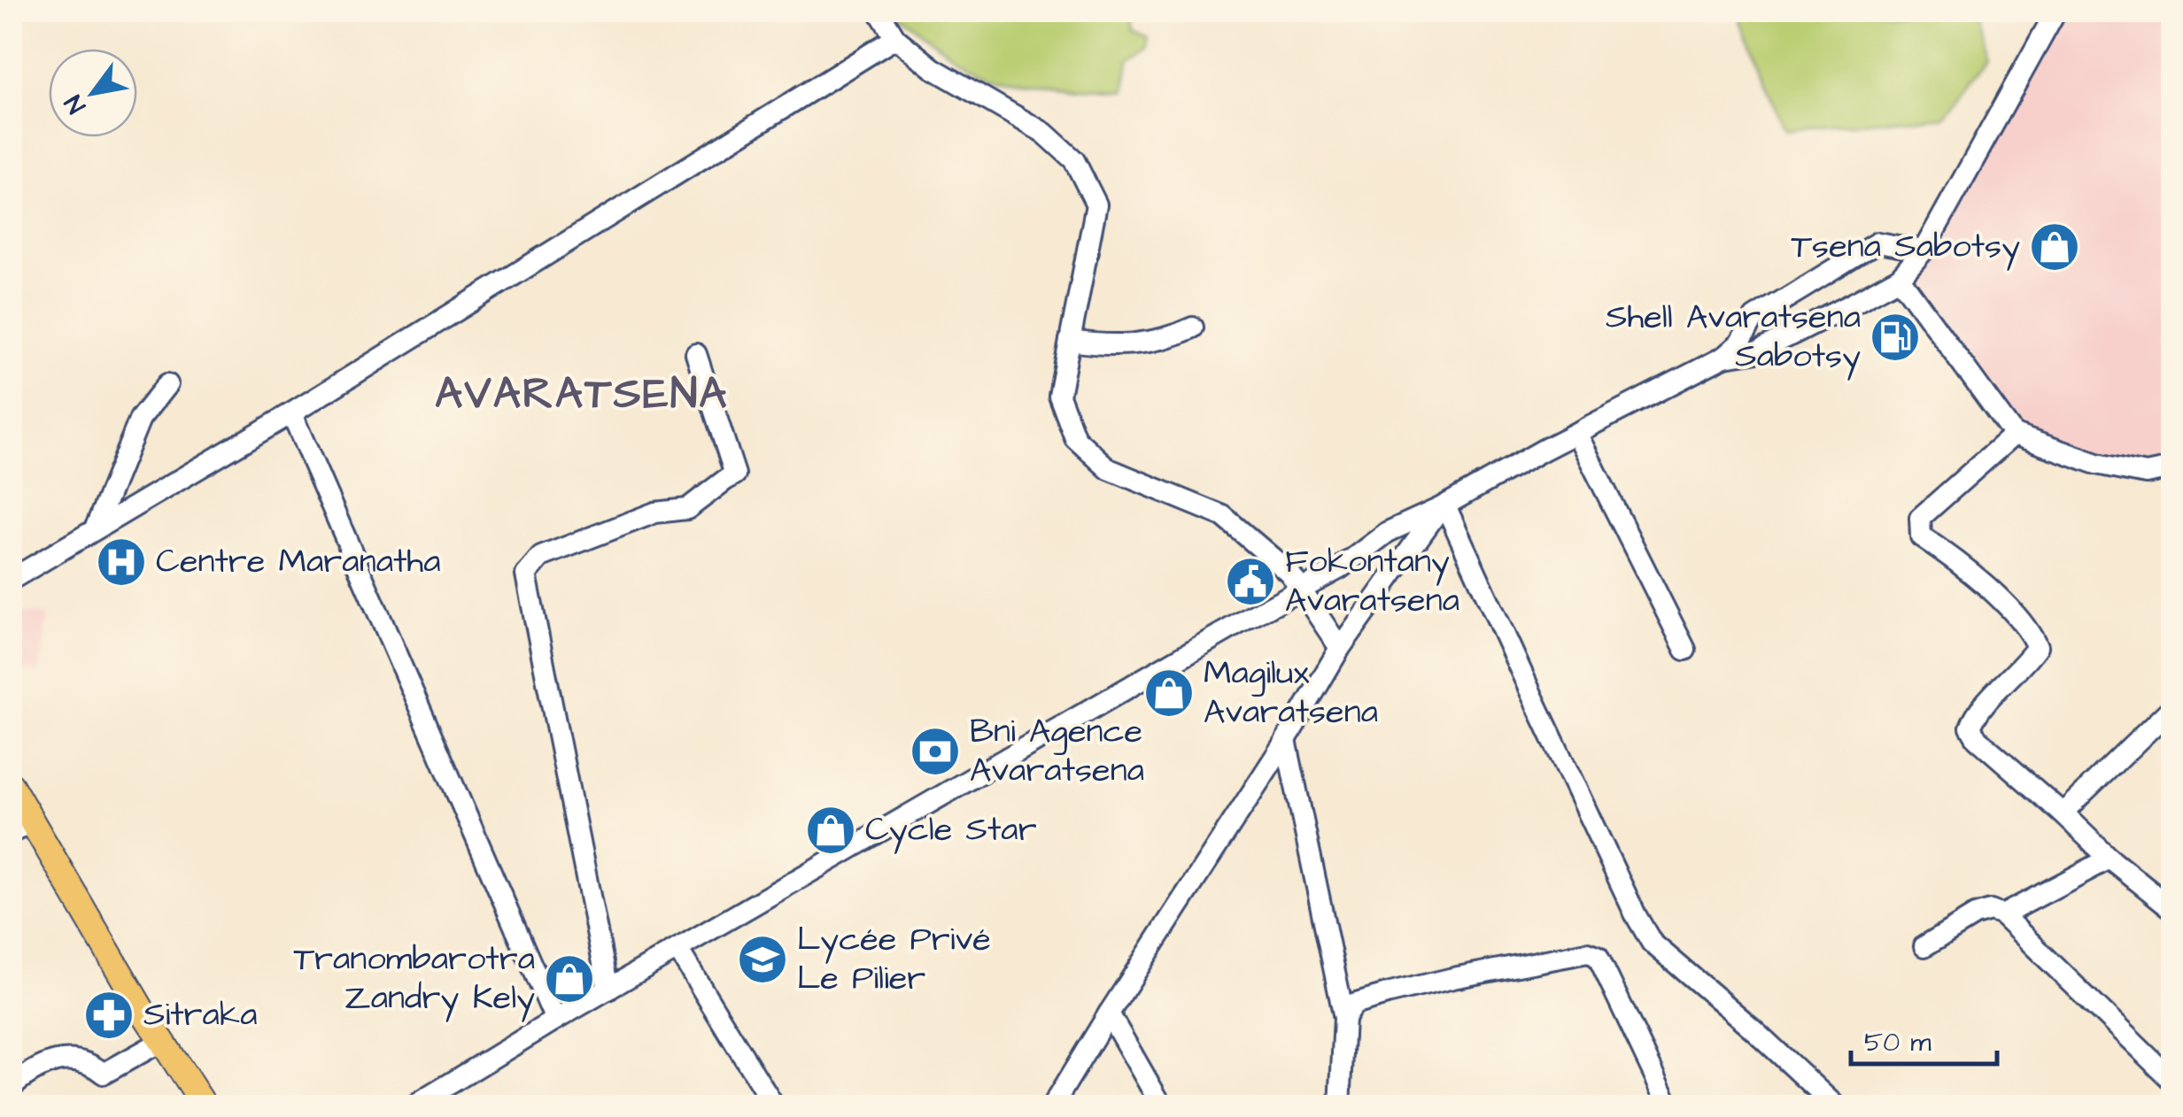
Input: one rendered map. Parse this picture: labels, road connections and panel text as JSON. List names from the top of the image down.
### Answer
{
  "districts": ["AVARATSENA"],
  "places": {
    "shop": [
      "Tsena Sabotsy",
      "Magilux Avaratsena",
      "Cycle Star",
      "Tranombarotra Zandry Kely"
    ],
    "fuel station": ["Shell Avaratsena Sabotsy"],
    "hospital": ["Centre Maranatha"],
    "public building": ["Fokontany Avaratsena"],
    "bank": ["Bni Agence Avaratsena"],
    "school or university": ["Lycée Privé Le Pilier"],
    "pharmacy": ["Sitraka"]
  },
  "scale_bar": "50 m",
  "north": "bottom left"
}
